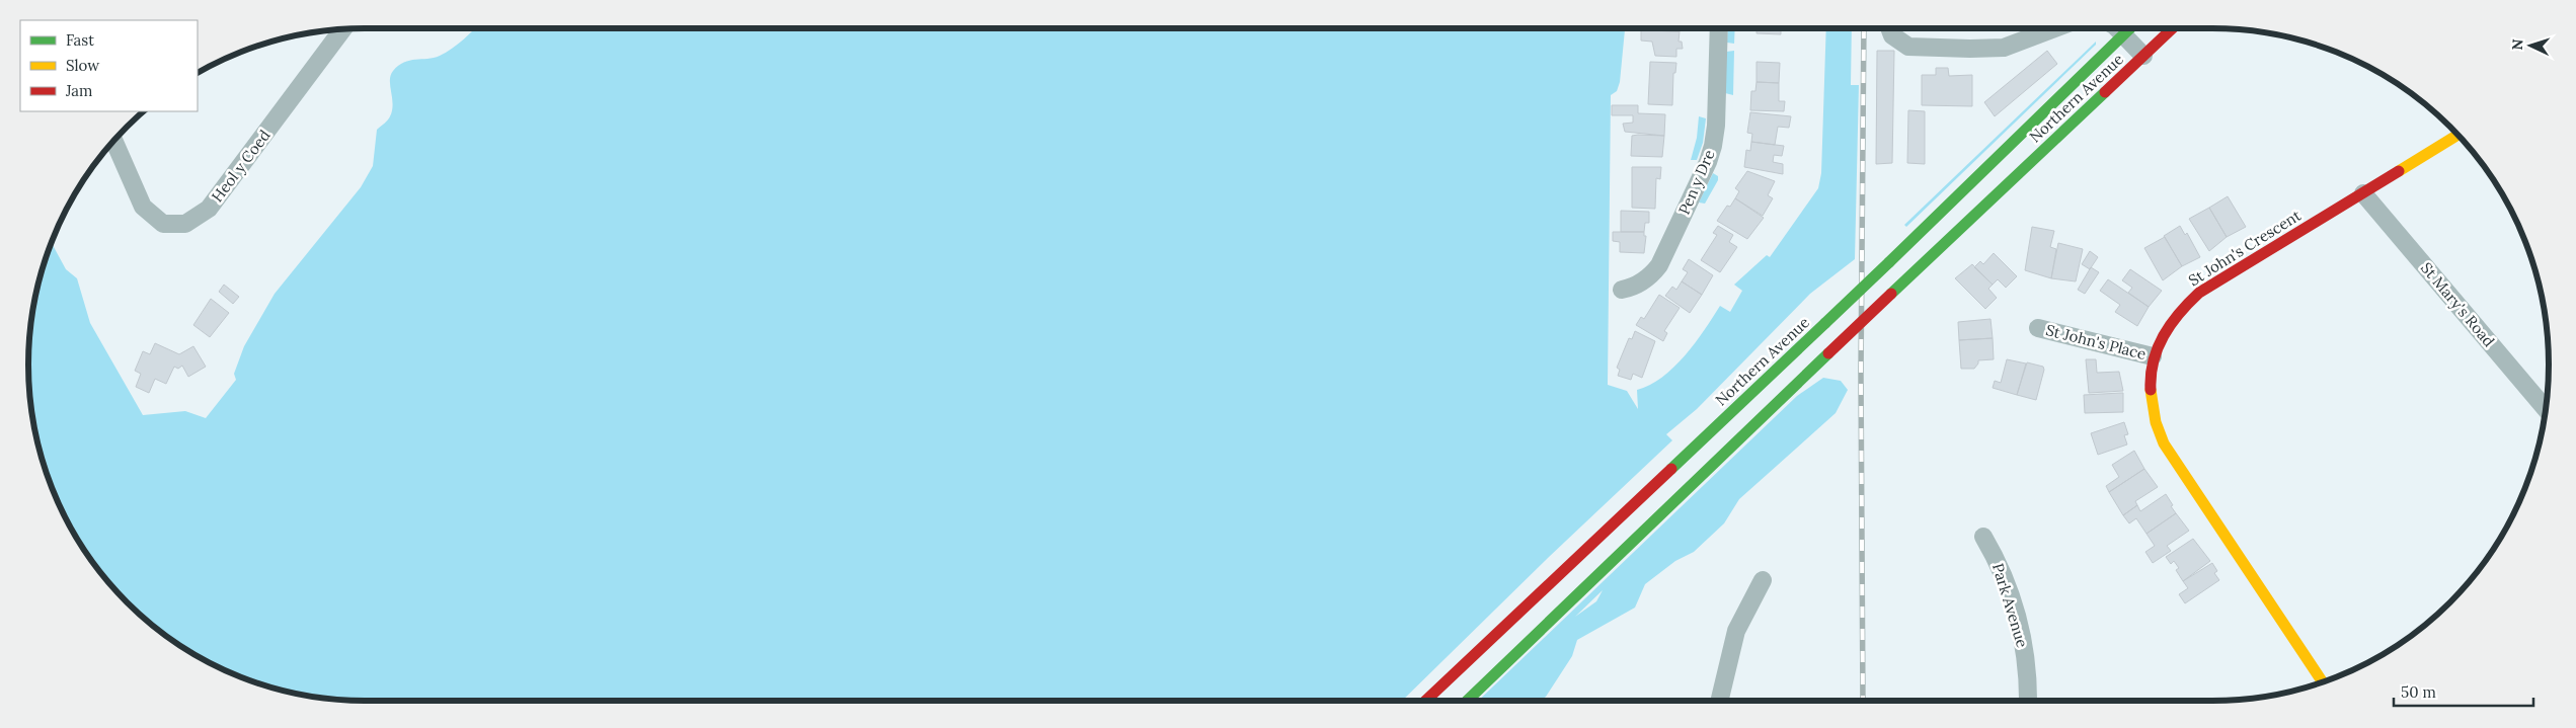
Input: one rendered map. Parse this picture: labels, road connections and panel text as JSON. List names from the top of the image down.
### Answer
{
  "streets": {
    "main road": ["Northern Avenue", "St John's Crescent"],
    "street": [
      "Heol y Coed",
      "Pen y Dre",
      "St Mary's Road",
      "St John's Place",
      "Park Avenue"
    ]
  },
  "crossings": [
    ["St John's Crescent", "St Mary's Road"],
    ["St John's Crescent", "St John's Place"]
  ],
  "legend": ["Fast", "Slow", "Jam"],
  "scale_bar": "50 m",
  "north": "left"
}
